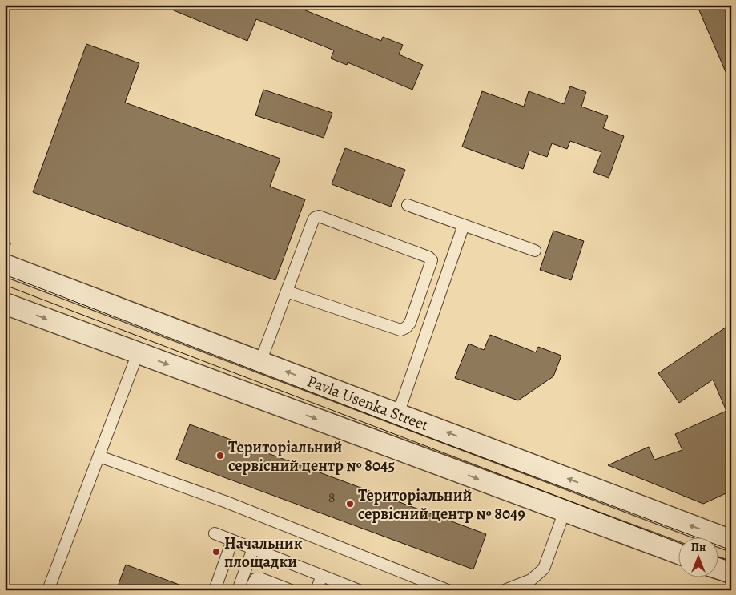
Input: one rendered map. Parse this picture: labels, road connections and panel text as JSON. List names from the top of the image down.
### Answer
{
  "streets": {
    "street": ["Pavla Usenka Street"]
  },
  "places": ["Територіальний сервісний центр № 8045", "Територіальний сервісний центр № 8049", "Начальник площадки"],
  "house_numbers": ["8"],
  "north": "top"
}
